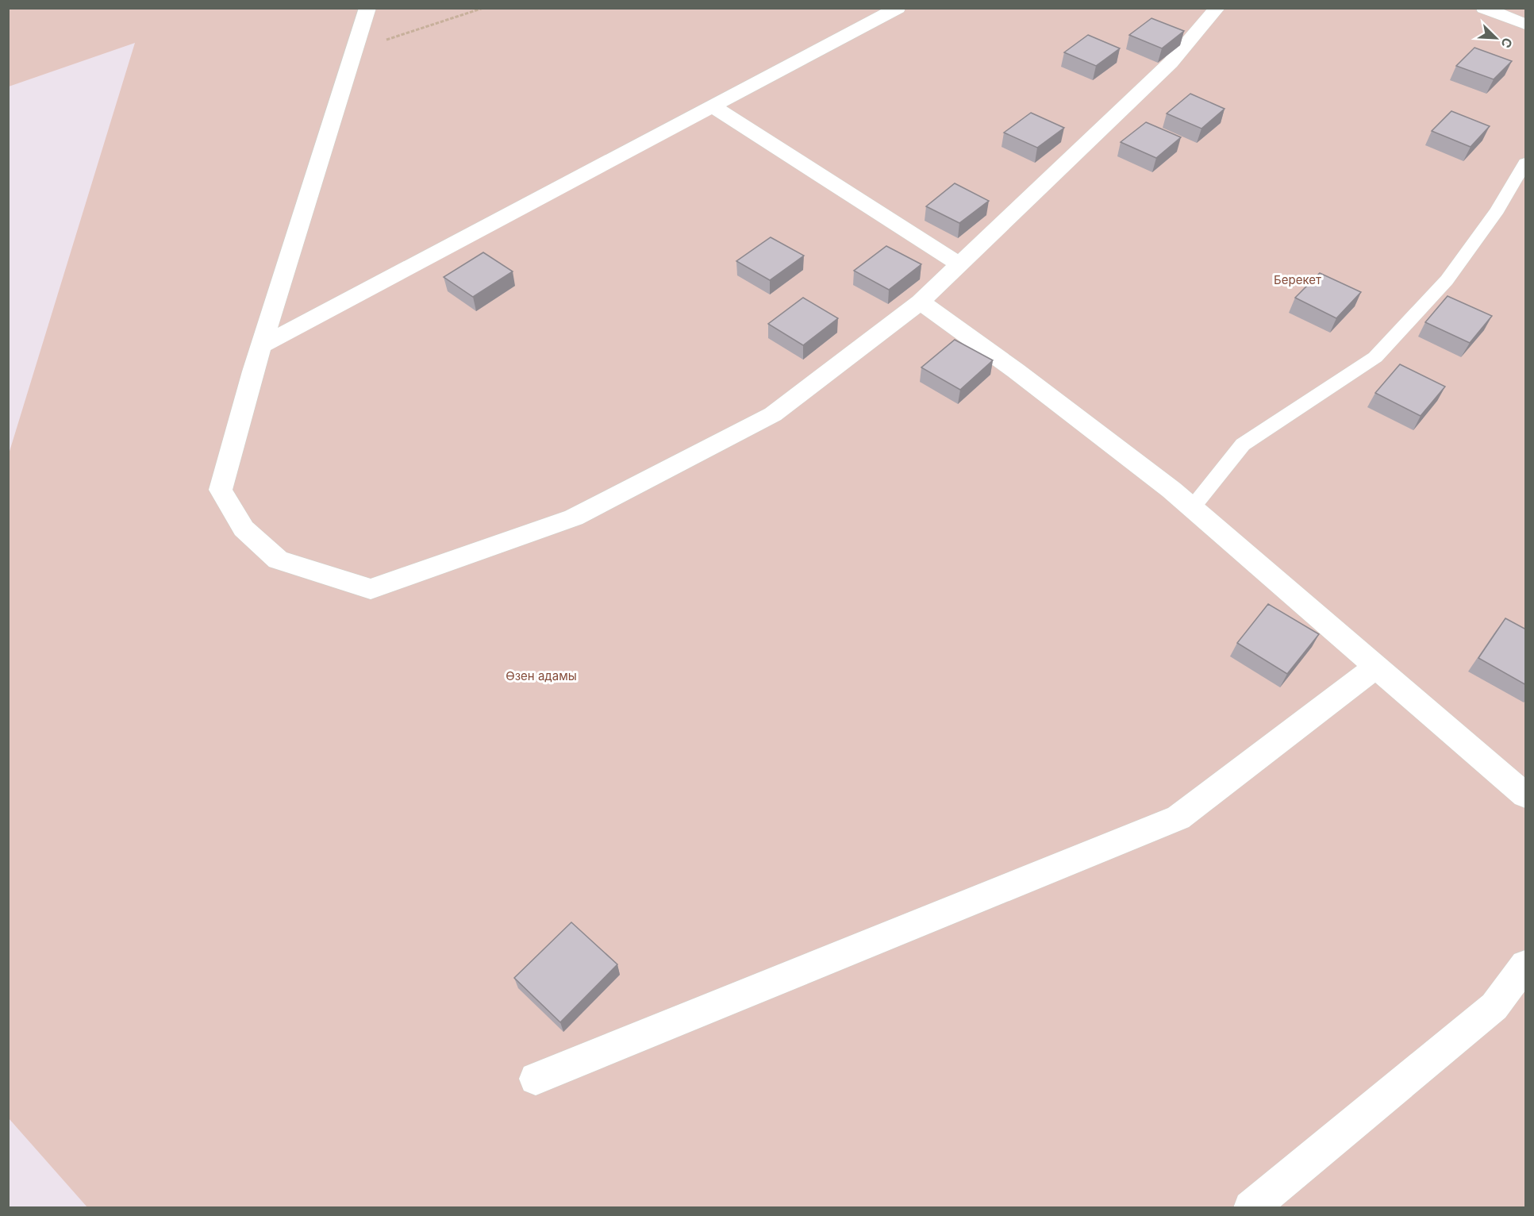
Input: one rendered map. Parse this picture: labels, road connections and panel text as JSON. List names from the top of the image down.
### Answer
{
  "parks": ["Берекет", "Өзен адамы"],
  "north": "bottom right"
}
